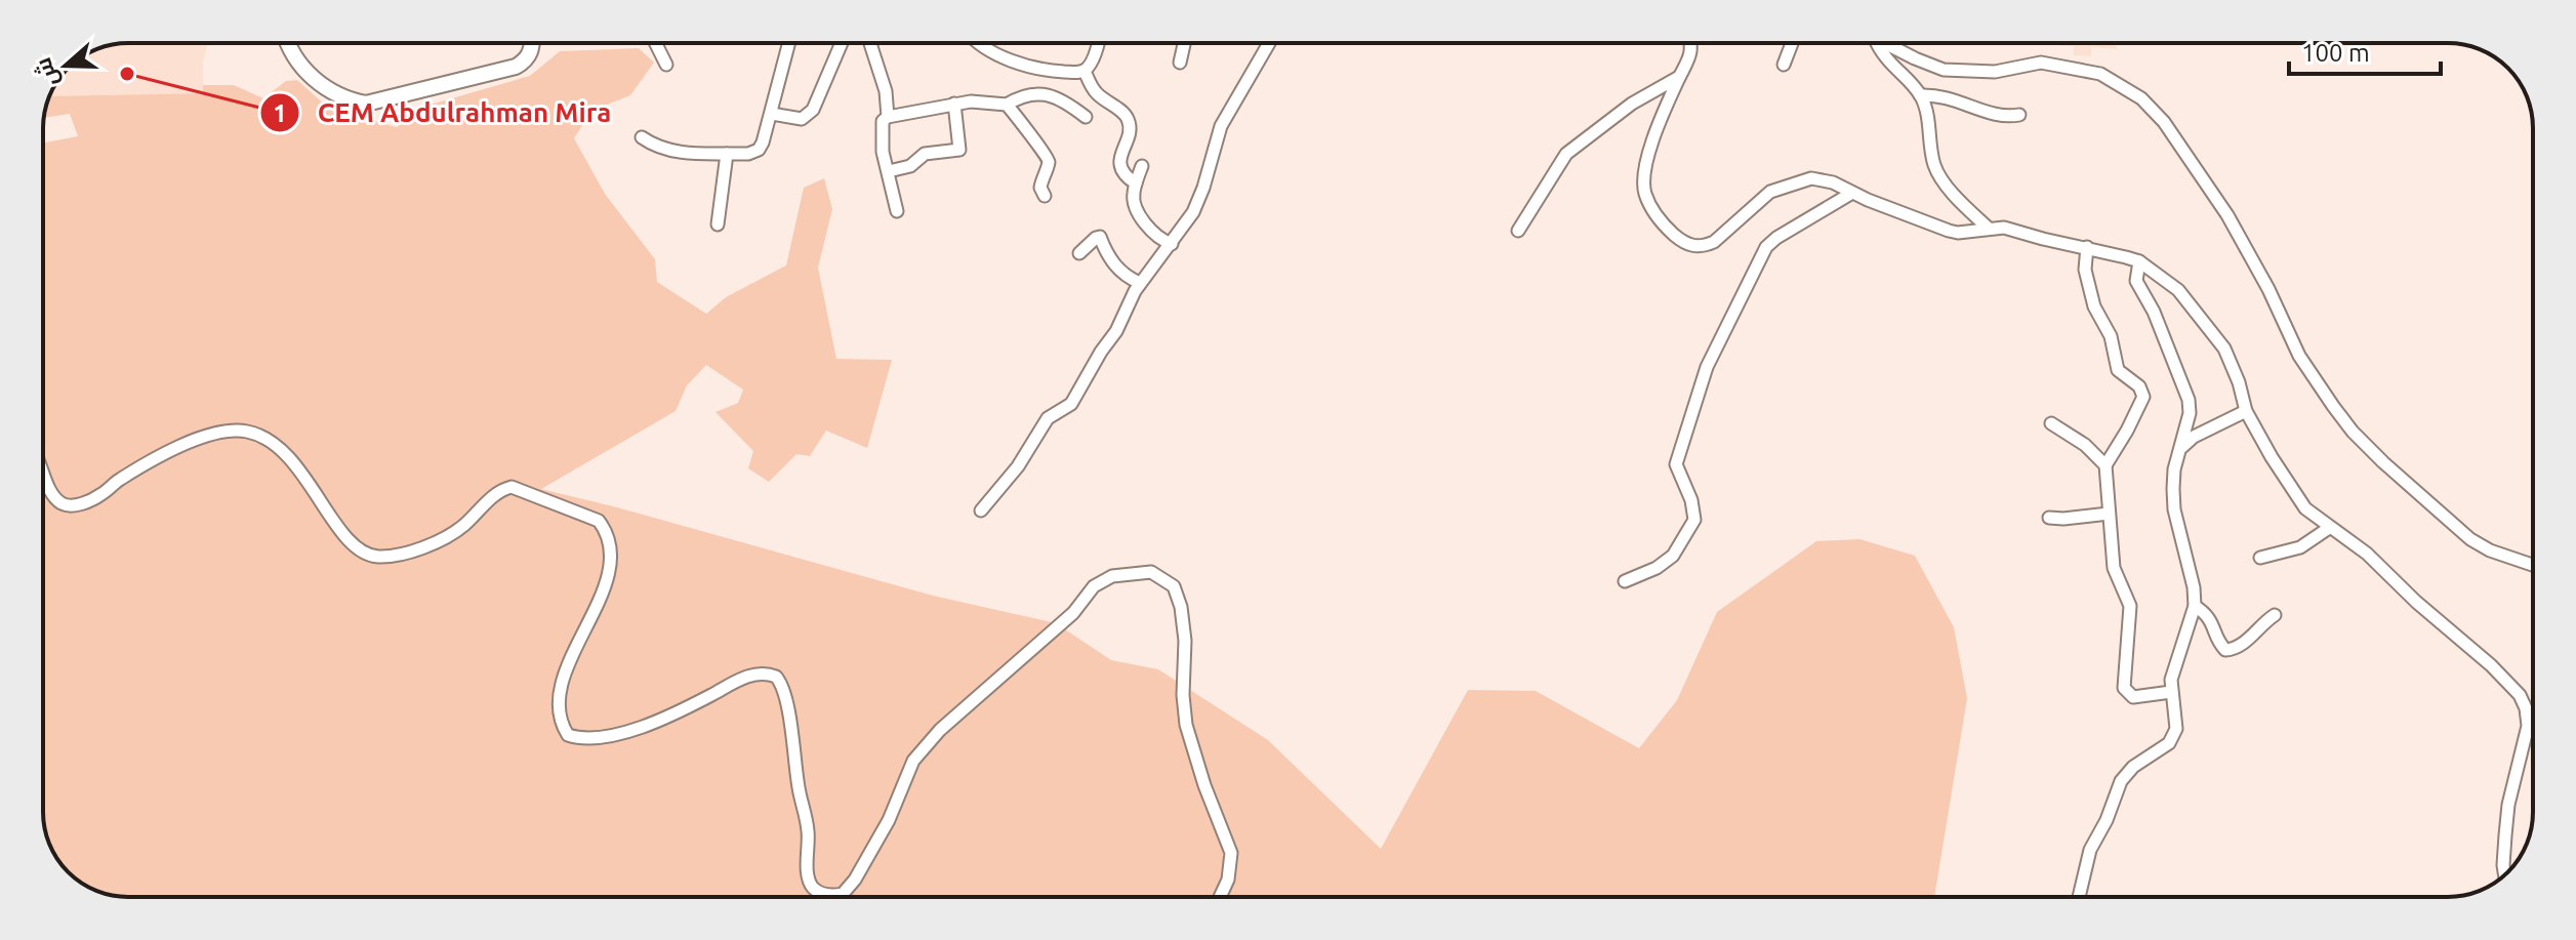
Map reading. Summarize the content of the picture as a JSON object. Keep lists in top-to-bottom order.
{
  "places": ["CEM Abdulrahman Mira"],
  "scale_bar": "100 m",
  "north": "left"
}
